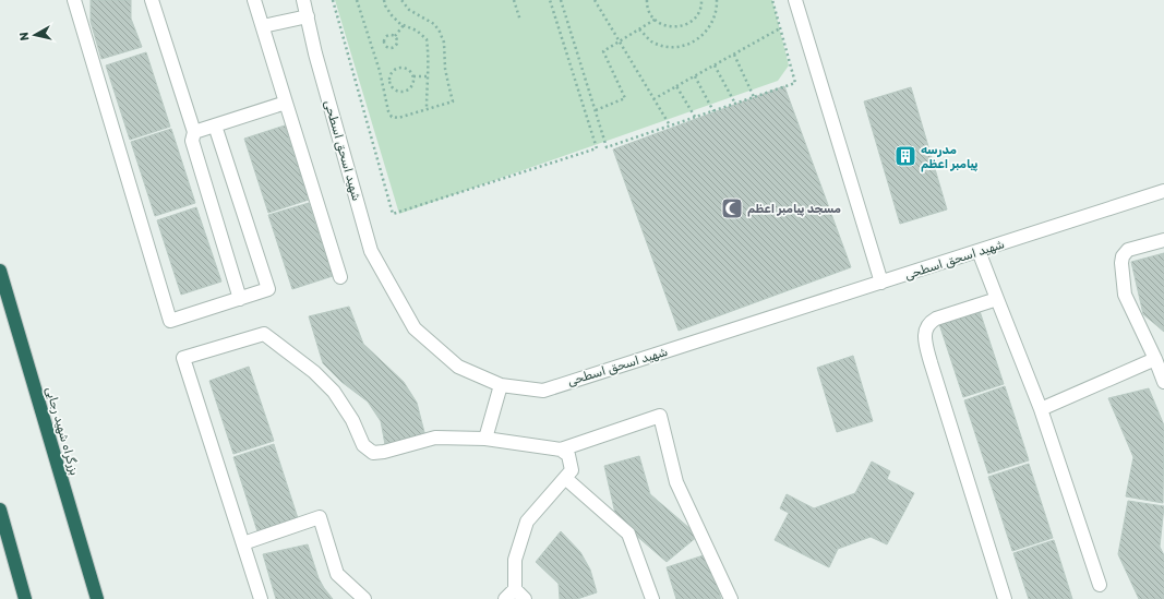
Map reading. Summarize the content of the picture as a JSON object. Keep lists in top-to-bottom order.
{
  "streets": {
    "highway": ["بزرگراه شهید رجایی"],
    "street": ["شهید اسحق اسطحی"]
  },
  "places": {
    "building": ["مدرسه پیامبر اعظم"],
    "mosque": ["مسجد پیامبر اعظم"]
  },
  "north": "left"
}
